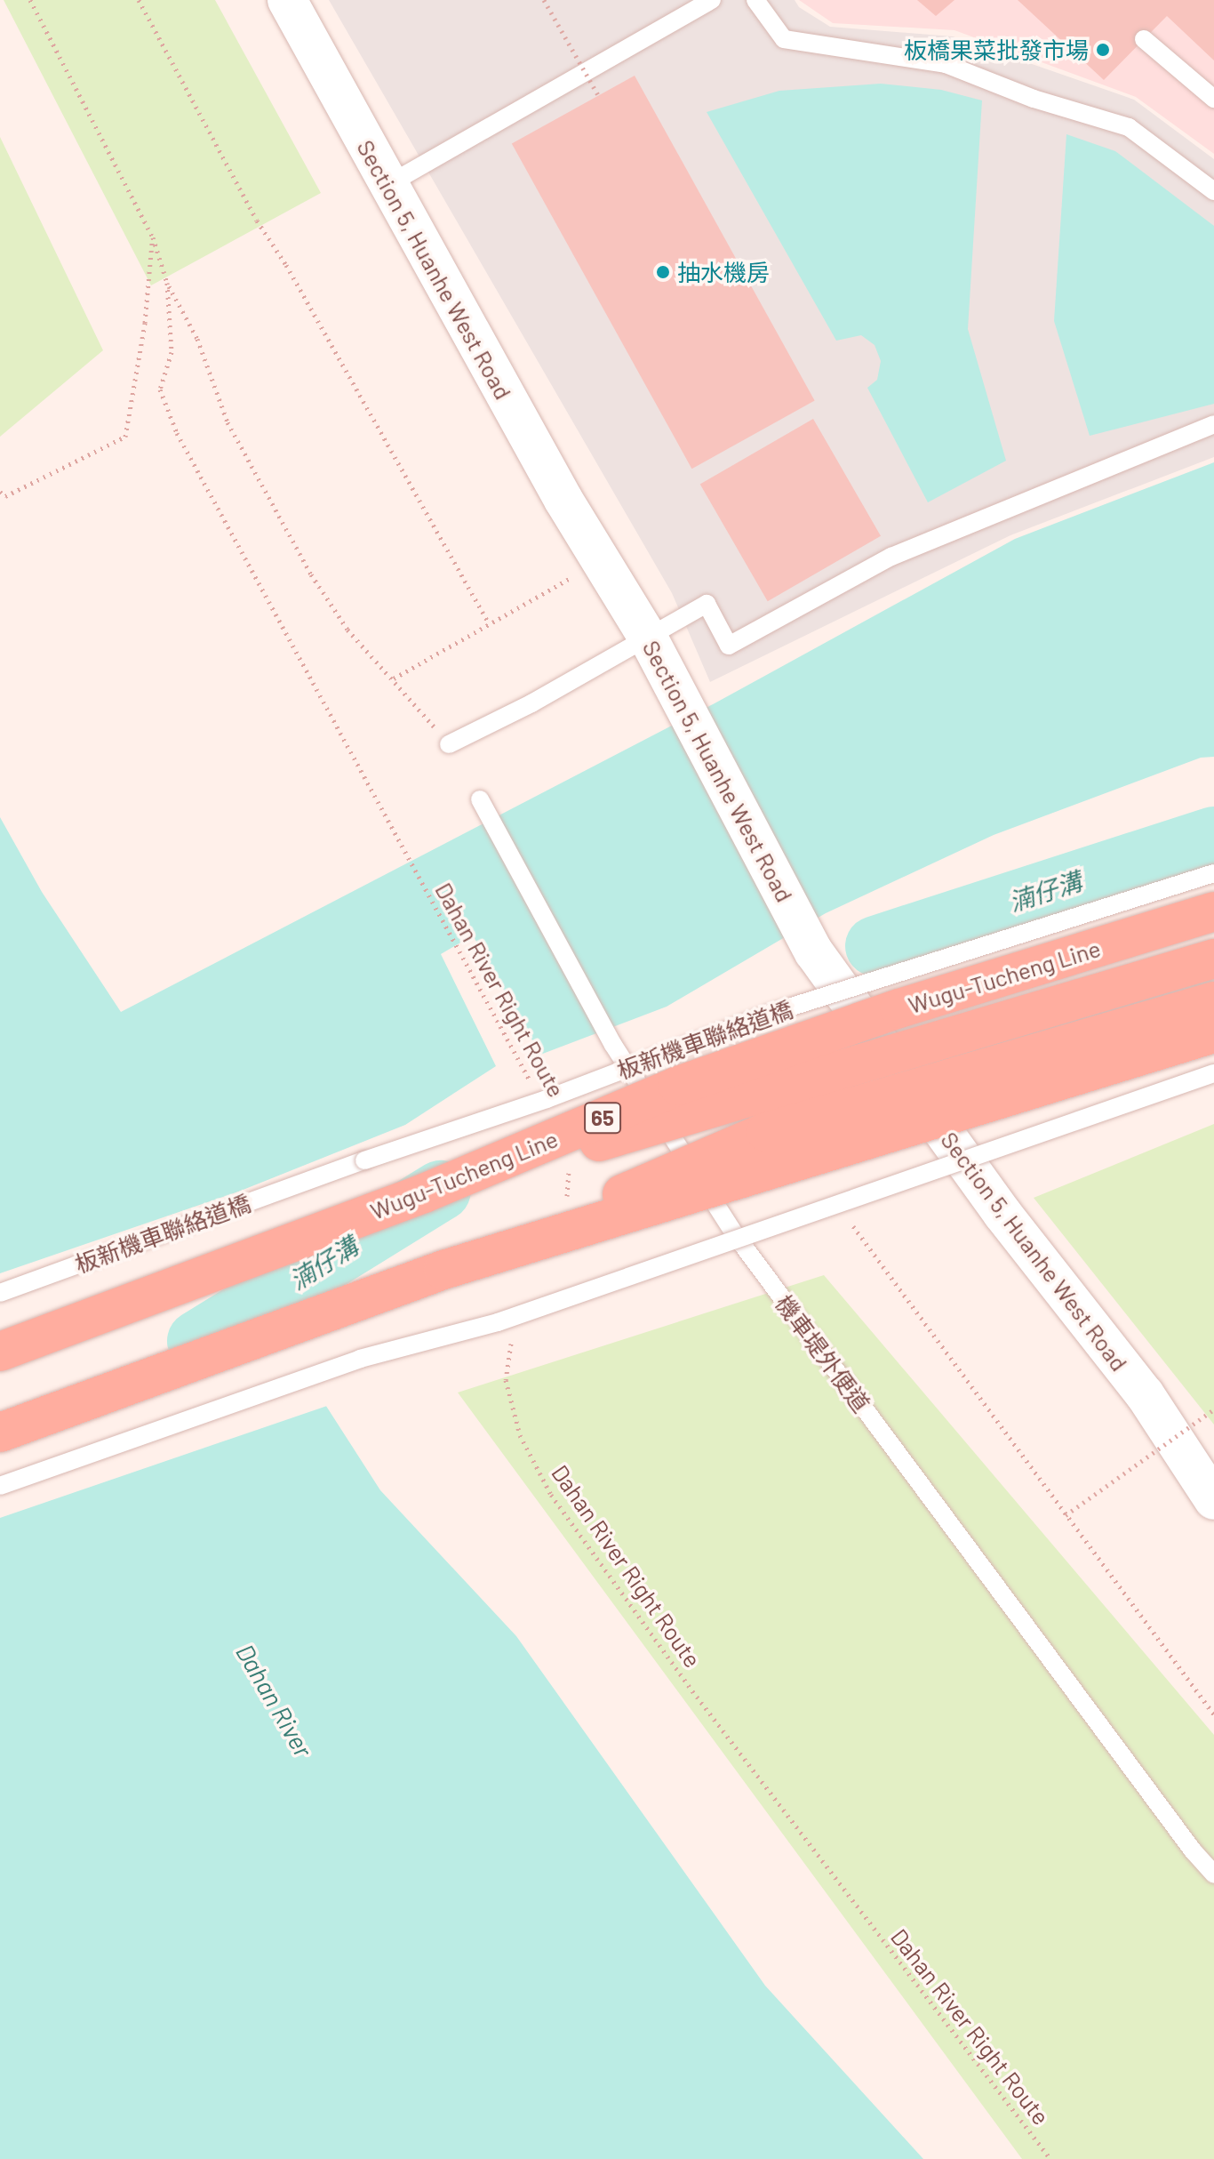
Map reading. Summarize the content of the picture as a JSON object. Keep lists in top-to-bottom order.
{
  "streets": {
    "highway": ["Wugu-Tucheng Line", "65"],
    "street": ["Section 5, Huanhe West Road"],
    "lane": ["板新機車聯絡道橋", "機車堤外便道"],
    "path": ["Dahan River Right Route"]
  },
  "water": ["湳仔溝", "Dahan River"],
  "places": ["板橋果菜批發市場", "抽水機房"]
}
